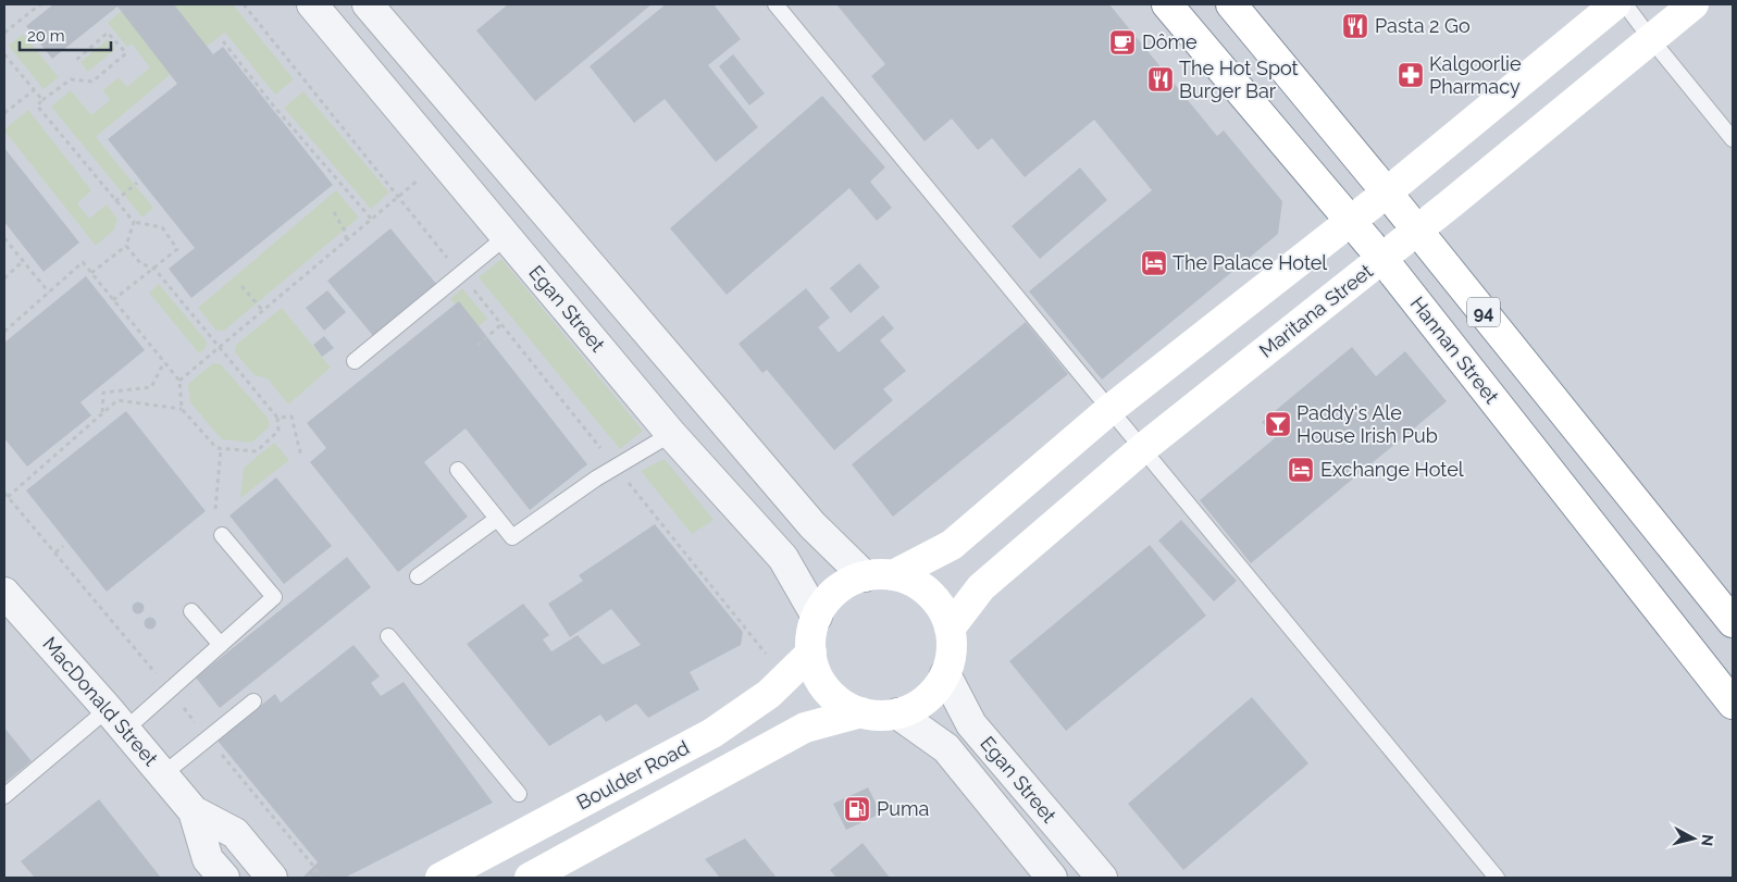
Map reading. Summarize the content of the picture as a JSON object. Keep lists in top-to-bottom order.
{
  "streets": {
    "main road": [
      "Maritana Street",
      "94",
      "Hannan Street",
      "Boulder Road"
    ],
    "street": ["Egan Street", "MacDonald Street"]
  },
  "crossings": [
    ["Egan Street", "Maritana Street"],
    ["Egan Street", "Boulder Road"],
    ["Maritana Street", "94"],
    ["Maritana Street", "Hannan Street"],
    ["Maritana Street", "Boulder Road"]
  ],
  "places": {
    "restaurant": ["Pasta 2 Go", "The Hot Spot Burger Bar"],
    "cafe": ["Dôme"],
    "pharmacy": ["Kalgoorlie Pharmacy"],
    "hotel": ["The Palace Hotel", "Exchange Hotel"],
    "bar": ["Paddy's Ale House Irish Pub"],
    "fuel station": ["Puma"]
  },
  "scale_bar": "20 m",
  "north": "right"
}
